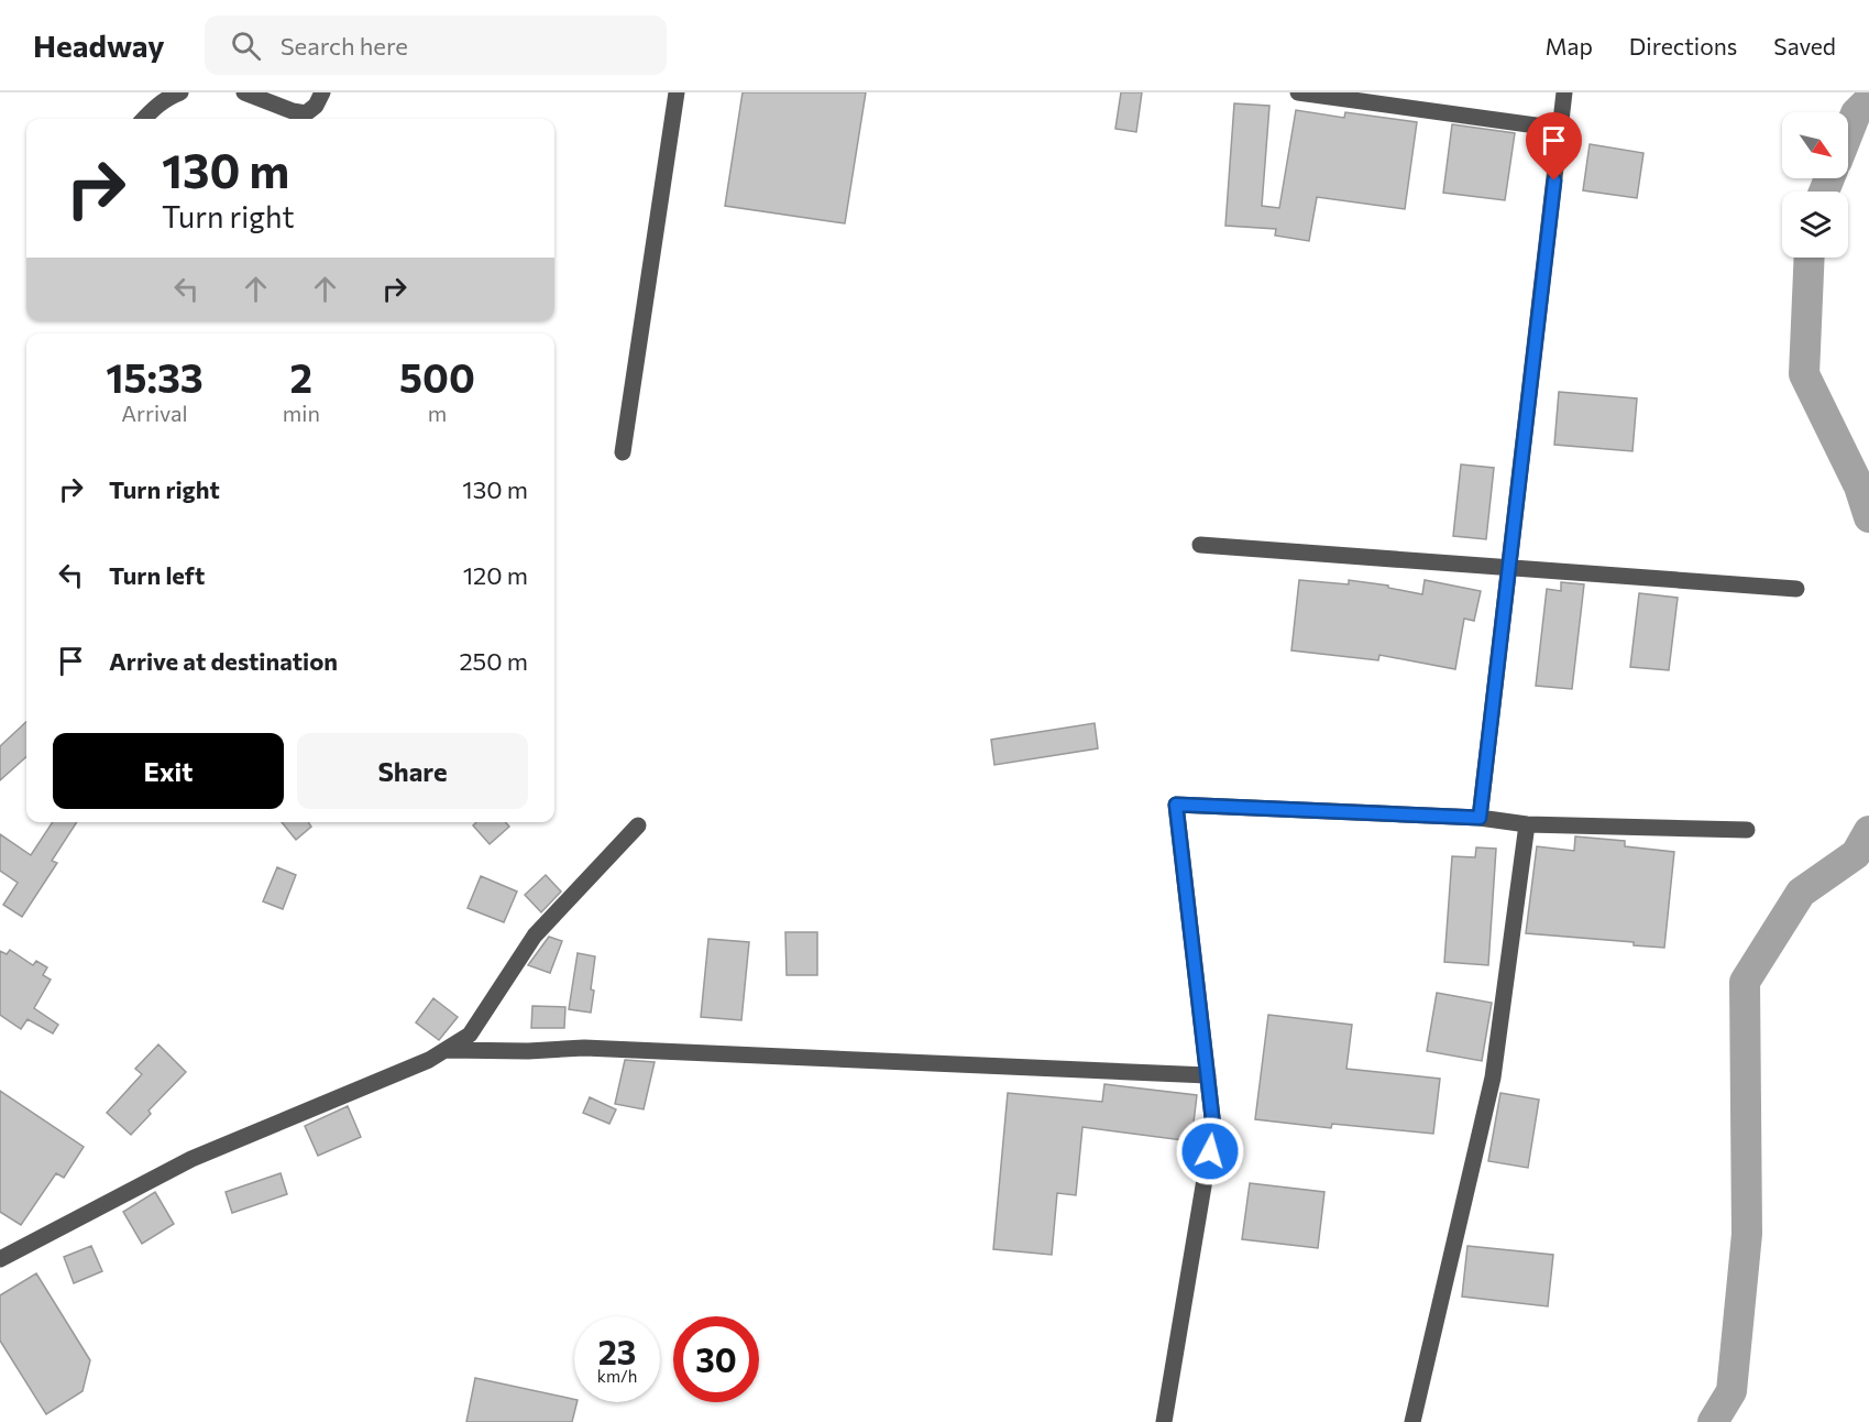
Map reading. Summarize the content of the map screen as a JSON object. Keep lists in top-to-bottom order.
{
  "north": "bottom right",
  "page": {
    "header": "Headway",
    "search": "Search here",
    "nav": ["Map", "Directions", "Saved"],
    "turn": ["130 m", "Turn right"],
    "eta": [
      "15:33",
      "Arrival",
      "2",
      "min",
      "500",
      "m"
    ],
    "list": [
      {
        "name": "Turn right",
        "value": "130 m"
      },
      {
        "name": "Turn left",
        "value": "120 m"
      },
      {
        "name": "Arrive at destination",
        "value": "250 m"
      }
    ],
    "buttons": ["Exit", "Share"],
    "speed": "23 km/h",
    "limit": "30"
  }
}
